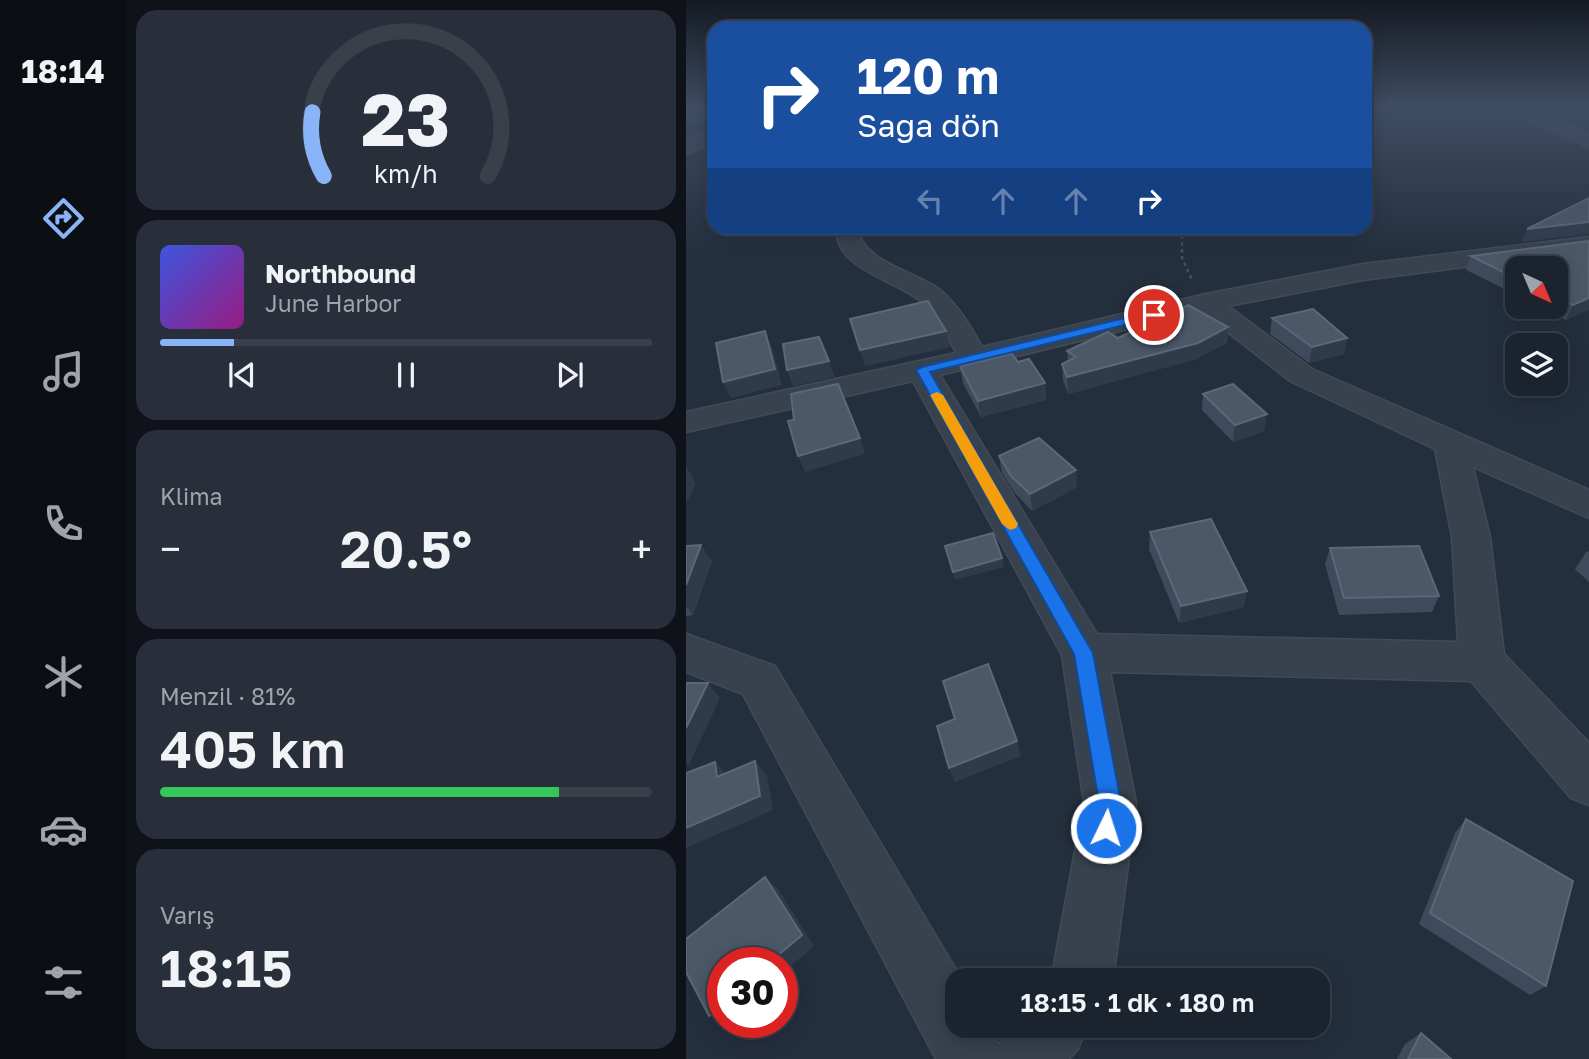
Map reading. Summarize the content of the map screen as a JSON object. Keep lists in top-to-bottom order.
{
  "north": "bottom right",
  "page": {
    "tabs": "18:14",
    "turn": ["120 m", "Sağa dön"],
    "song": ["Northbound", "June Harbor"],
    "tile": [
      "Klima",
      ["Menzil · 81%", "405 km"],
      ["Varış", "18:15"]
    ],
    "heat": ["−", "20.5°", "+"],
    "limit": "30",
    "trip": "18:15 · 1 dk · 180 m",
    "gauge": ["23", "km/h"]
  }
}
